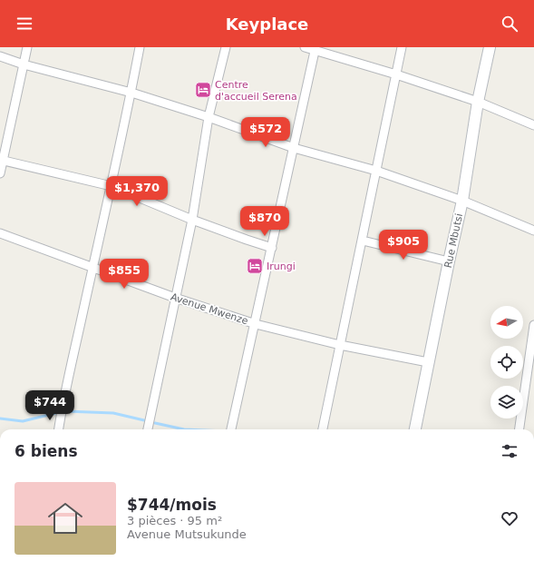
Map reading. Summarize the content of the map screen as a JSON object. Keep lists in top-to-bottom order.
{
  "streets": {
    "street": ["Rue Mbutsi", "Avenue Mwenze"]
  },
  "crossings": [
    ["Rue Mbutsi", "Avenue Mwenze"]
  ],
  "places": {
    "hotel": ["Centre d'accueil Serena", "Irungi"]
  },
  "north": "left",
  "page": {
    "header": "Keyplace",
    "price": [
      "$572",
      "$1,370",
      "$870",
      "$905",
      "$855",
      "$744"
    ],
    "heading": "6 biens",
    "list": [
      {
        "name": "$744/mois",
        "note": "3 pièces · 95 m² · Avenue Mutsukunde"
      }
    ]
  }
}
